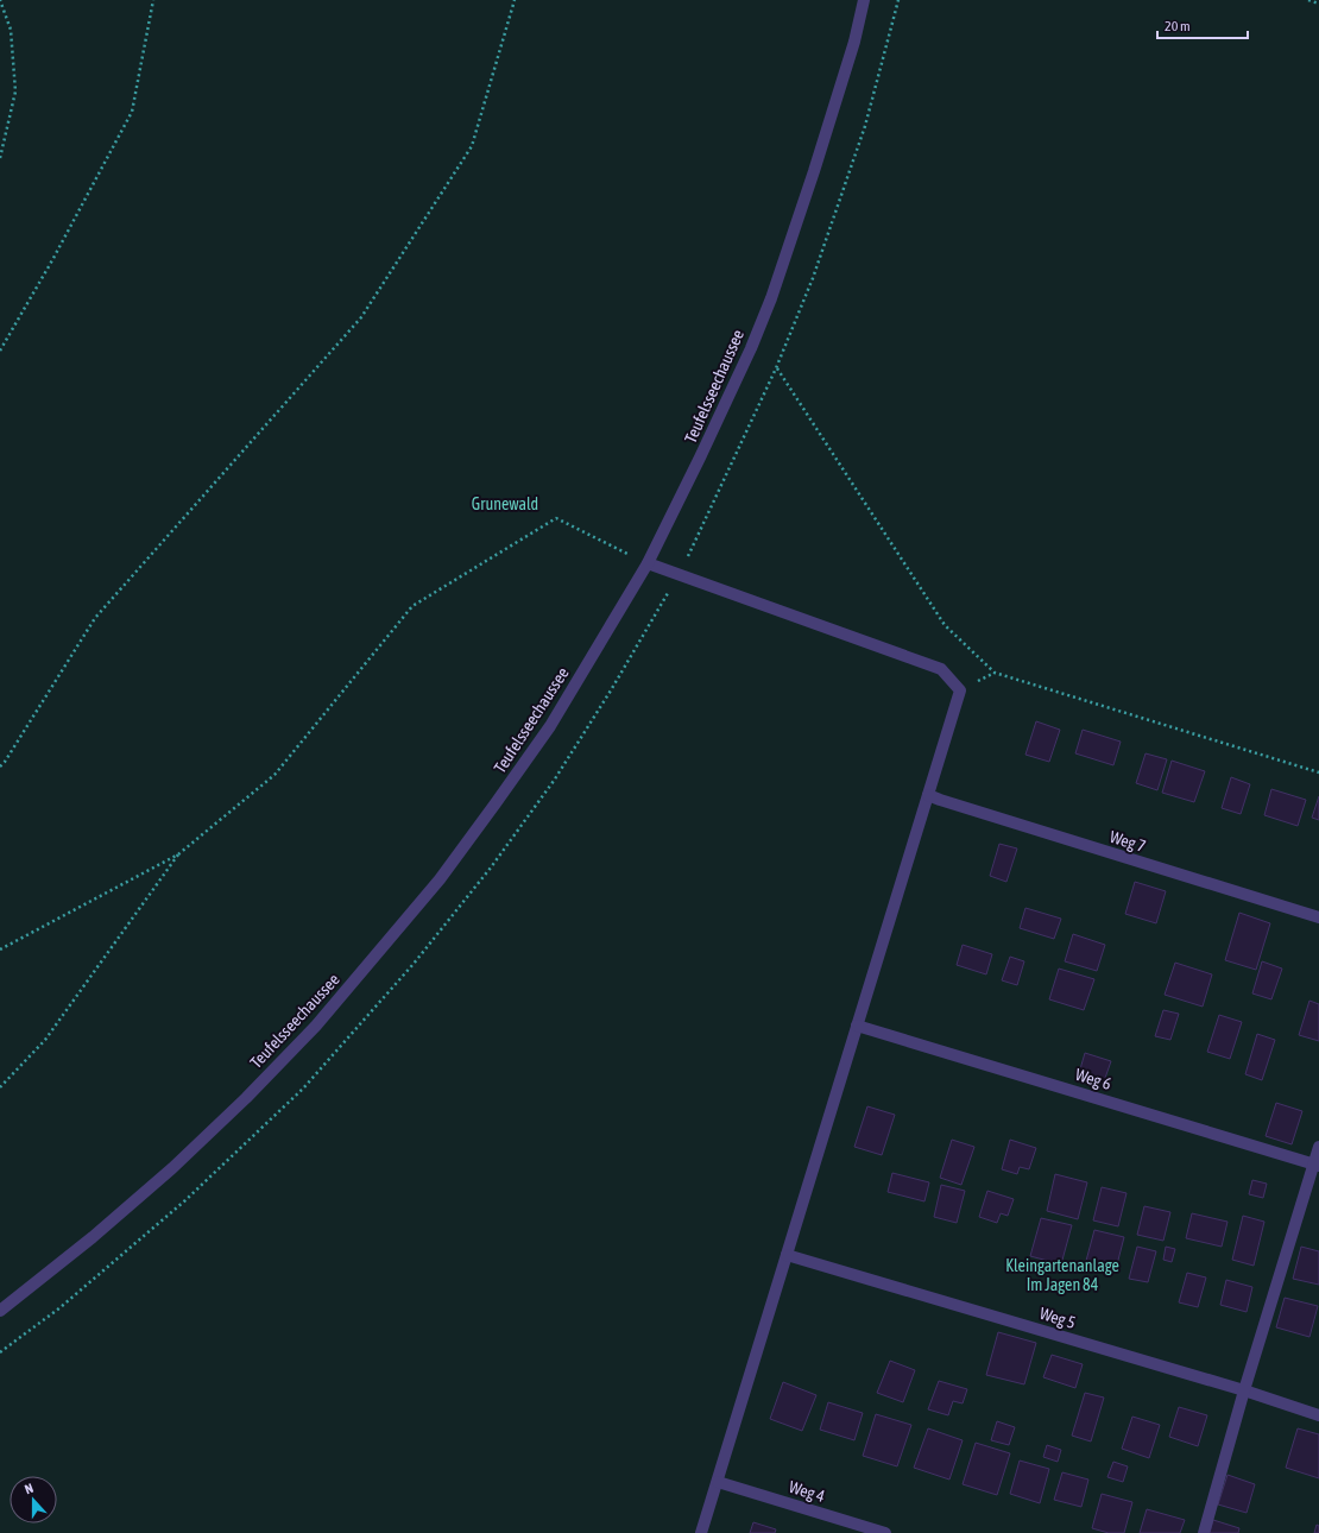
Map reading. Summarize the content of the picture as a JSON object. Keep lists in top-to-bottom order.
{
  "streets": {
    "street": [
      "Teufelsseechaussee",
      "Weg 7",
      "Weg 6",
      "Weg 5",
      "Weg 4"
    ]
  },
  "parks": ["Grunewald", "Kleingartenanlage Im Jagen 84"],
  "scale_bar": "20 m",
  "north": "top"
}
